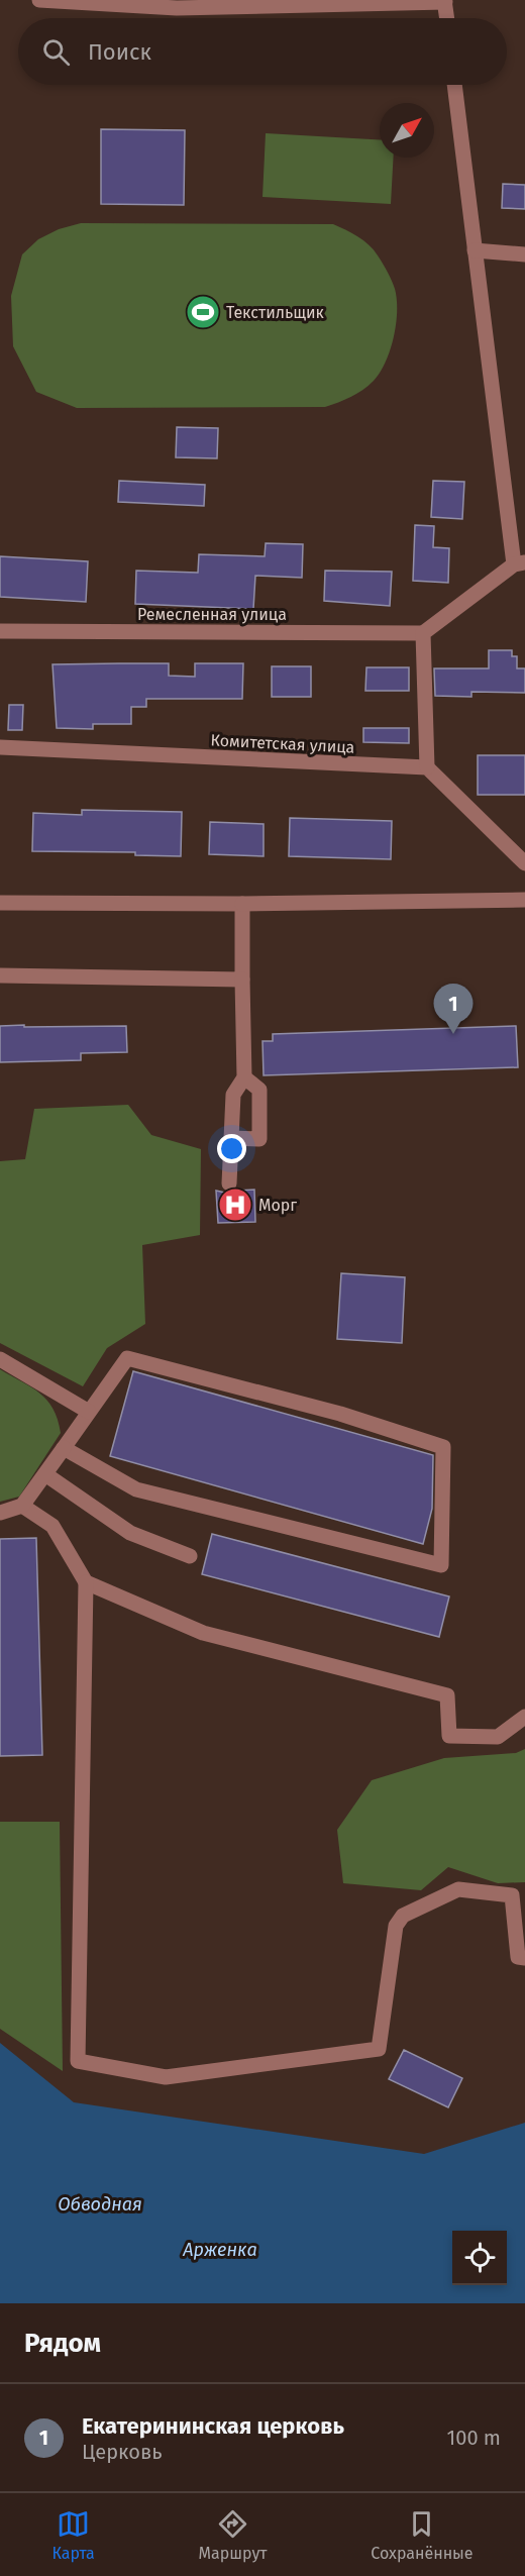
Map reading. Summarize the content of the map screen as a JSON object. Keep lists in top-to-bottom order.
{
  "streets": {
    "street": ["Ремесленная улица", "Комитетская улица"]
  },
  "water": ["Обводная", "Арженка"],
  "places": {
    "sports": ["Текстильщик"],
    "hospital": ["Морг"]
  },
  "north": "top right",
  "page": {
    "search": "Поиск",
    "pins": "1",
    "heading": "Рядом",
    "list": [
      {
        "mark": "1",
        "name": "Екатерининская церковь",
        "note": "Церковь",
        "value": "100 m"
      }
    ],
    "nav": ["Карта", "Маршрут", "Сохранённые"]
  }
}
